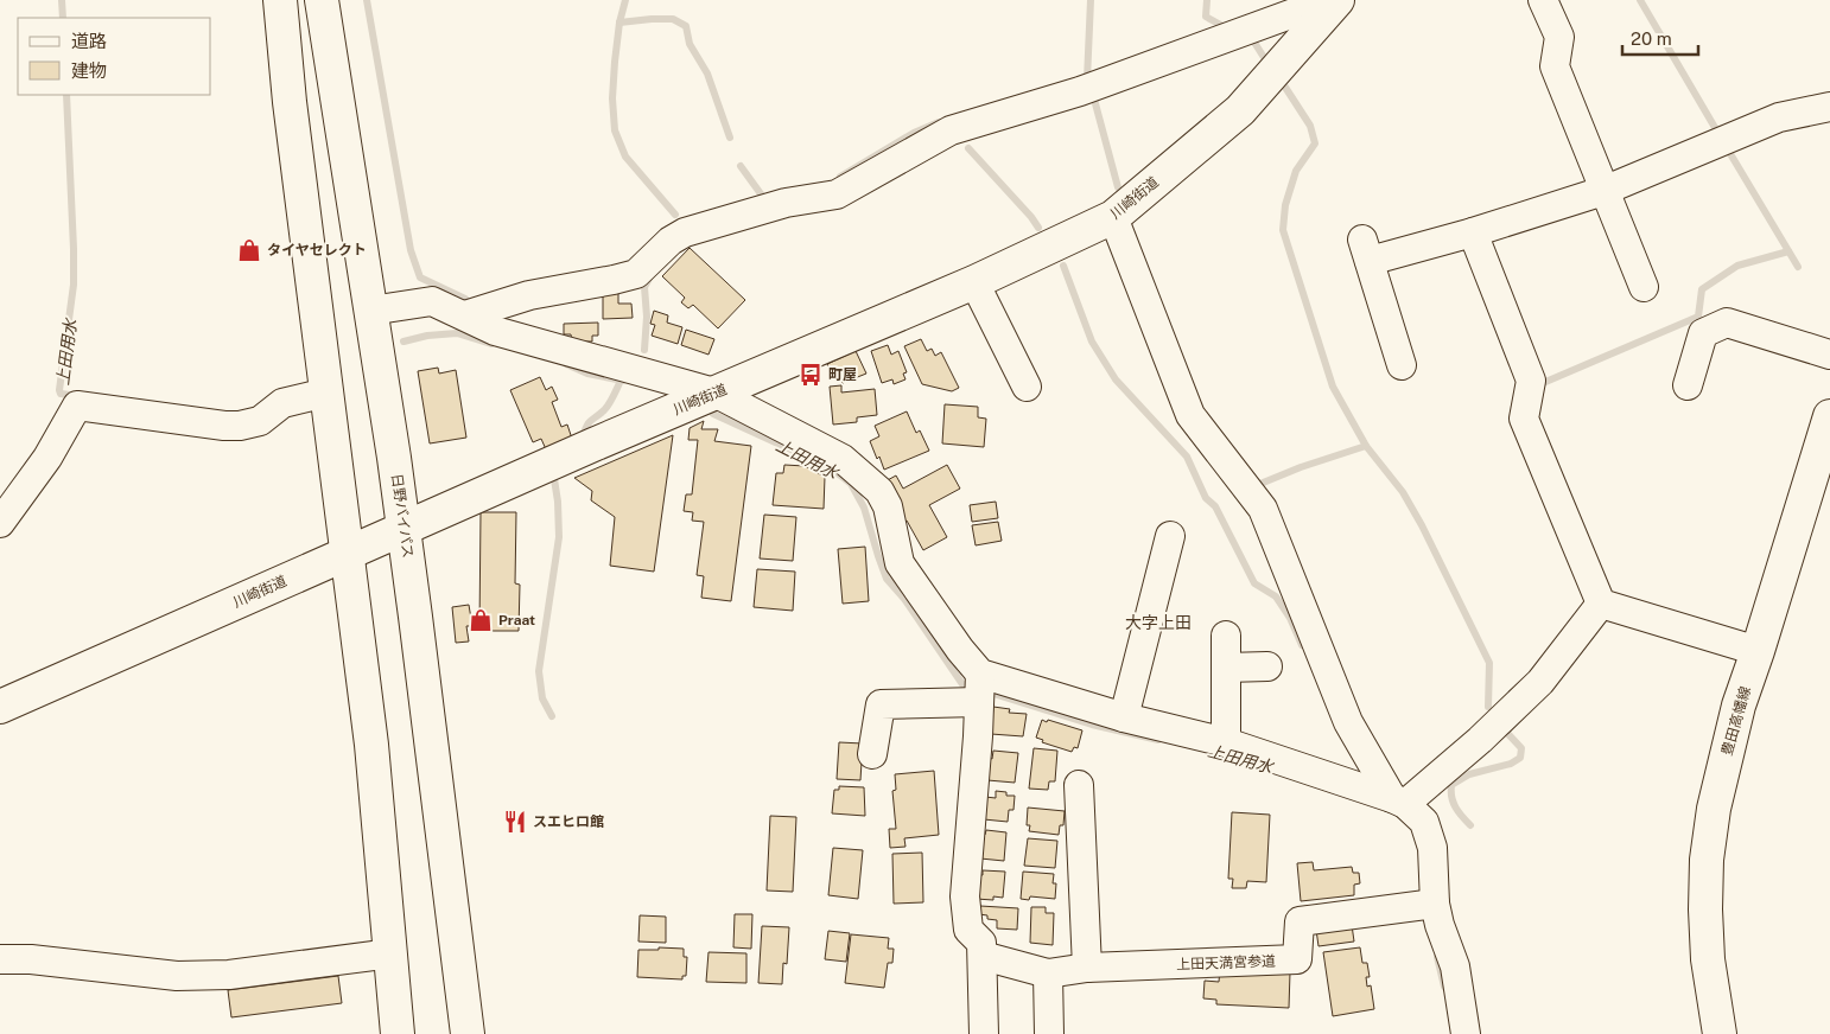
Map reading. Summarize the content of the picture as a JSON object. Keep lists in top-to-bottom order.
{
  "streets": {
    "main road": ["川崎街道", "日野バイパス", "豊田高幡線"],
    "street": ["上田天満宮参道"]
  },
  "crossings": [
    ["川崎街道", "日野バイパス"]
  ],
  "districts": ["大字上田"],
  "water": ["上田用水"],
  "places": {
    "shop": ["タイヤセレクト", "Praat"],
    "bus stop": ["町屋"],
    "restaurant": ["スエヒロ館"]
  },
  "legend": ["道路", "建物"],
  "scale_bar": "20 m"
}
